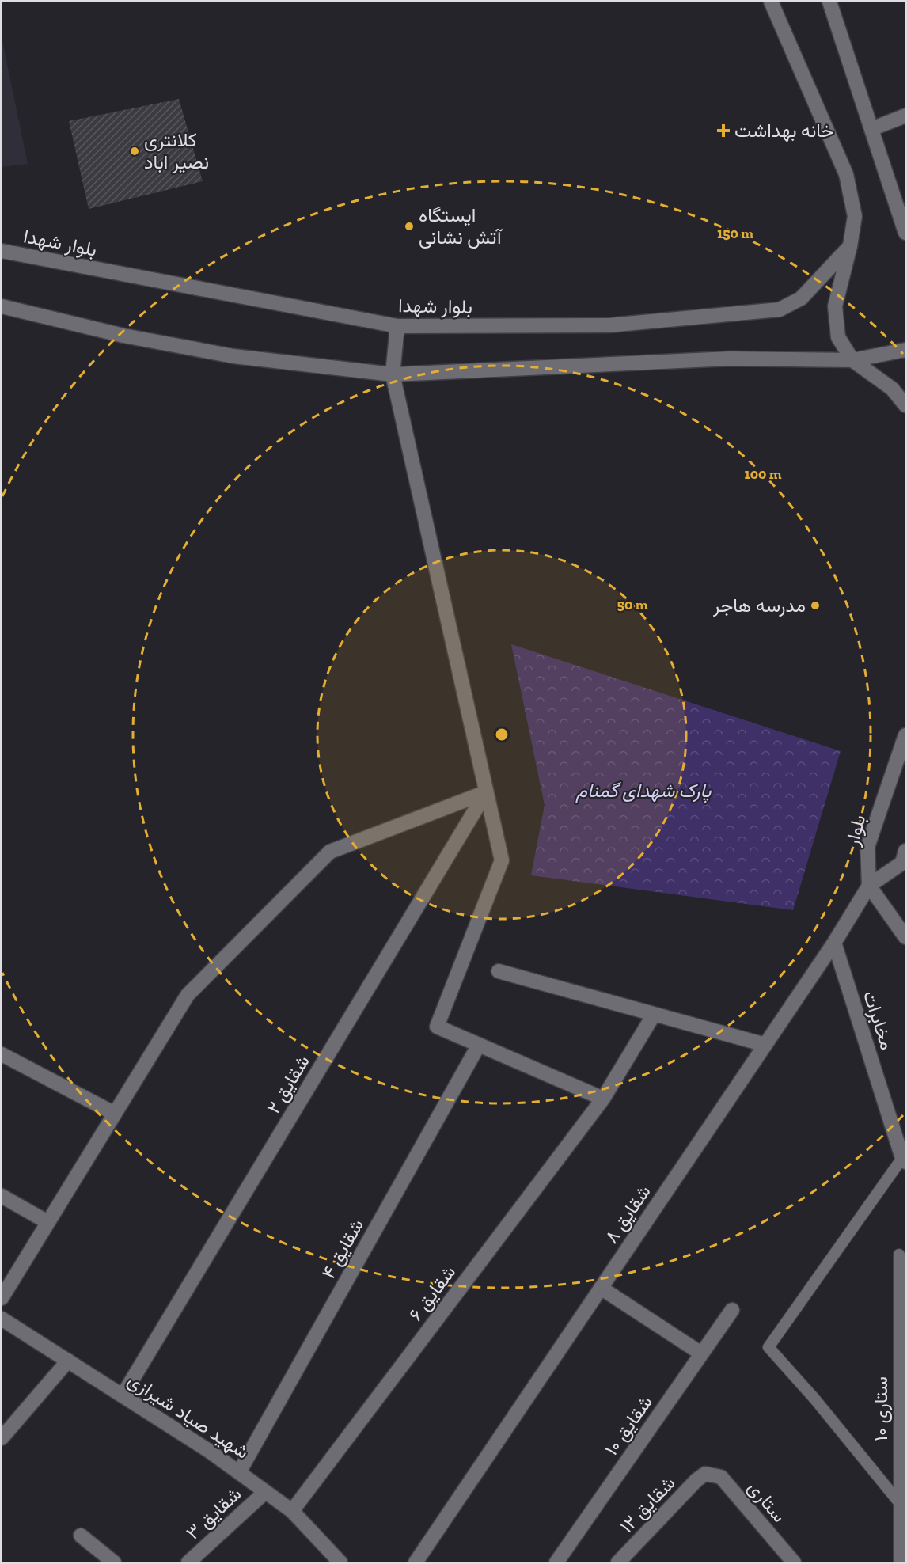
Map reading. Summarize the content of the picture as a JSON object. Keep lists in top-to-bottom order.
{
  "streets": {
    "street": [
      "بلوار شهدا",
      "بلوار",
      "مخابرات",
      "شقایق ۲",
      "شقایق ۸",
      "شقایق ۴",
      "شقایق ۶",
      "شهید صیاد شیرازی",
      "شقایق ۱۰",
      "ستاری",
      "شقایق ۱۲",
      "شقایق ۳"
    ],
    "lane": ["ستاری ۱۰"]
  },
  "crossings": [
    ["بلوار", "شقایق ۸"],
    ["مخابرات", "شقایق ۸"],
    ["شقایق ۲", "شهید صیاد شیرازی"],
    ["شقایق ۴", "شهید صیاد شیرازی"],
    ["شقایق ۶", "شهید صیاد شیرازی"],
    ["شهید صیاد شیرازی", "شقایق ۳"],
    ["ستاری", "شقایق ۱۲"]
  ],
  "parks": ["پارک شهدای گمنام"],
  "places": {
    "health": ["خانه بهداشت"],
    "other": ["کلانتری نصیر اباد", "ایستگاه آتش نشانی", "مدرسه هاجر"]
  },
  "rings": ["150 m", "100 m", "50 m"]
}
